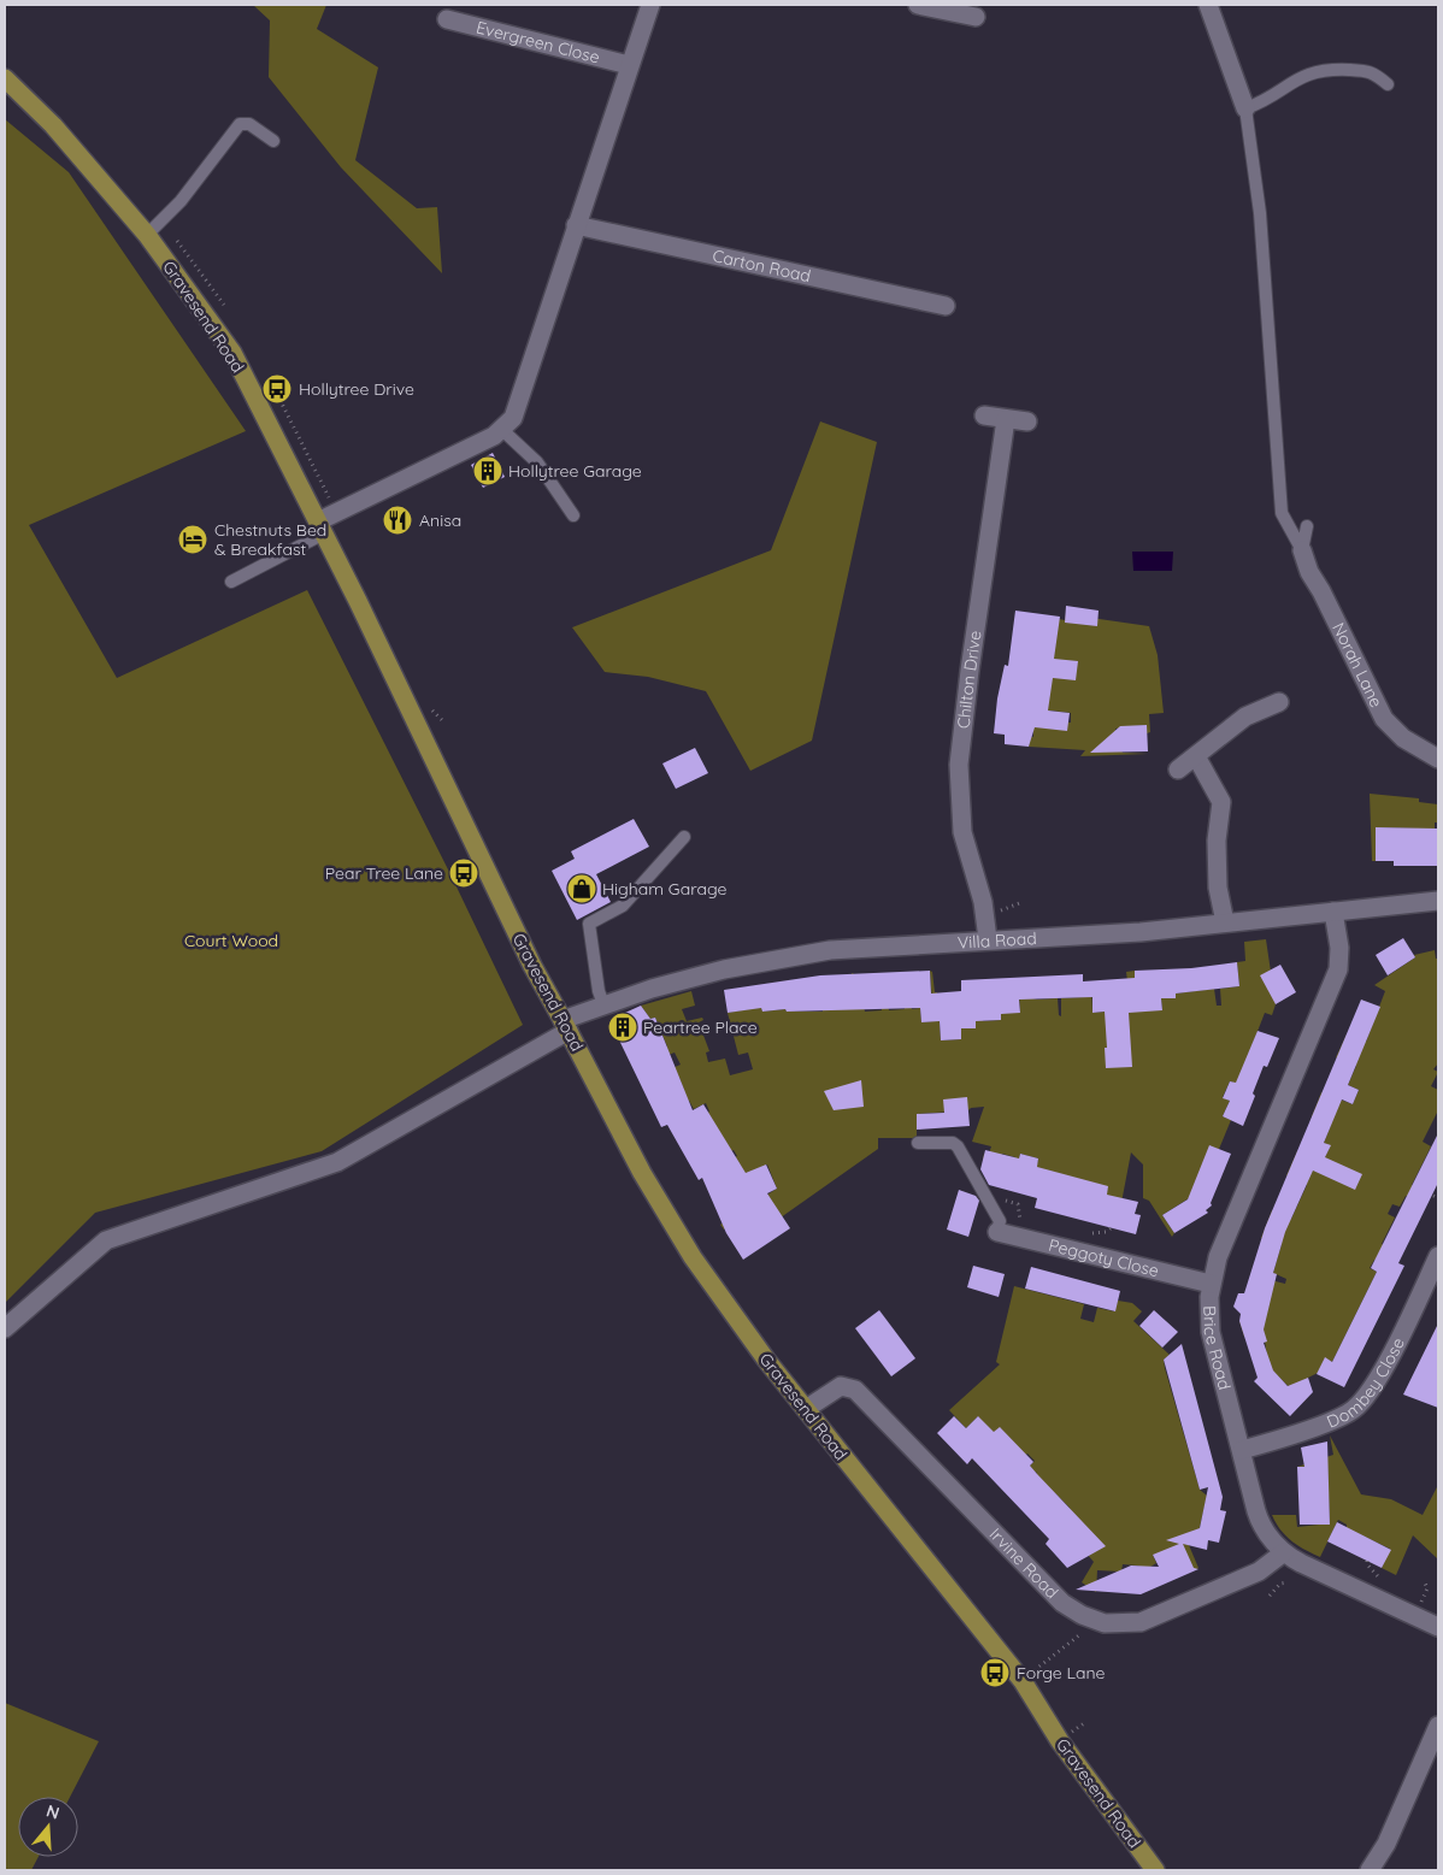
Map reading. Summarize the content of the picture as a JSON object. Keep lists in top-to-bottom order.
{
  "streets": {
    "main road": ["Gravesend Road"],
    "street": [
      "Evergreen Close",
      "Carton Road",
      "Norah Lane",
      "Chilton Drive",
      "Villa Road",
      "Peggoty Close",
      "Brice Road",
      "Dombey Close",
      "Irvine Road"
    ]
  },
  "crossings": [
    ["Gravesend Road", "Villa Road"],
    ["Gravesend Road", "Irvine Road"],
    ["Chilton Drive", "Villa Road"],
    ["Villa Road", "Brice Road"],
    ["Peggoty Close", "Brice Road"],
    ["Brice Road", "Dombey Close"],
    ["Brice Road", "Irvine Road"]
  ],
  "parks": ["Court Wood"],
  "places": {
    "bus stop": ["Hollytree Drive", "Pear Tree Lane", "Forge Lane"],
    "building": ["Hollytree Garage", "Peartree Place"],
    "restaurant": ["Anisa"],
    "hotel": ["Chestnuts Bed & Breakfast"],
    "shop": ["Higham Garage"]
  },
  "north": "top"
}
